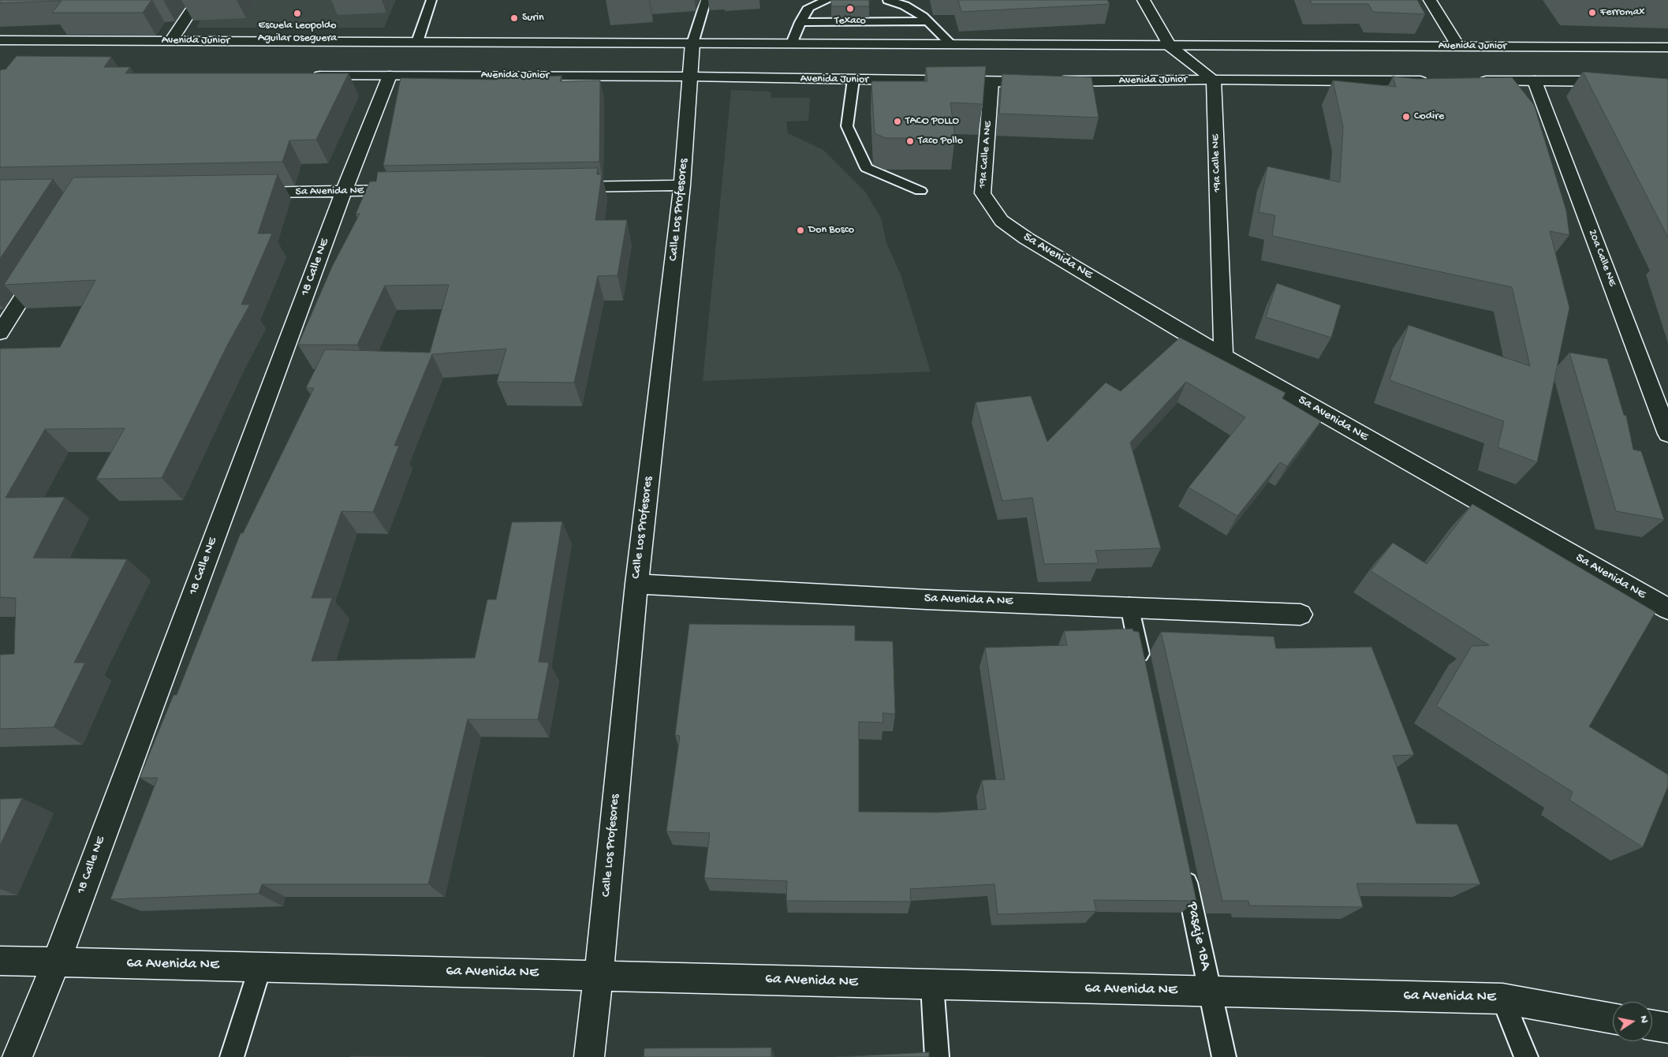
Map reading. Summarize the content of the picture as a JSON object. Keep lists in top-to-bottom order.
{
  "streets": {
    "street": [
      "Avenida Junior",
      "19a Calle A NE",
      "19a Calle NE",
      "5a Avenida NE",
      "Calle Los Profesores",
      "20a Calle NE",
      "18 Calle NE",
      "5a Avenida A NE",
      "6a Avenida NE"
    ],
    "lane": ["Pasaje 18A"]
  },
  "crossings": [
    ["Avenida Junior", "19a Calle A NE"],
    ["Avenida Junior", "19a Calle NE"],
    ["Avenida Junior", "Calle Los Profesores"],
    ["Avenida Junior", "18 Calle NE"],
    ["19a Calle A NE", "5a Avenida NE"],
    ["19a Calle NE", "5a Avenida NE"],
    ["5a Avenida NE", "18 Calle NE"],
    ["Calle Los Profesores", "5a Avenida A NE"],
    ["Calle Los Profesores", "6a Avenida NE"],
    ["18 Calle NE", "6a Avenida NE"],
    ["Pasaje 18A", "6a Avenida NE"]
  ],
  "places": [
    "Texaco",
    "Ferromax",
    "Escuela Leopoldo Aguilar Oseguera",
    "Surin",
    "Codire",
    "TACO POLLO",
    "Taco Pollo",
    "Don Bosco"
  ],
  "north": "right"
}
